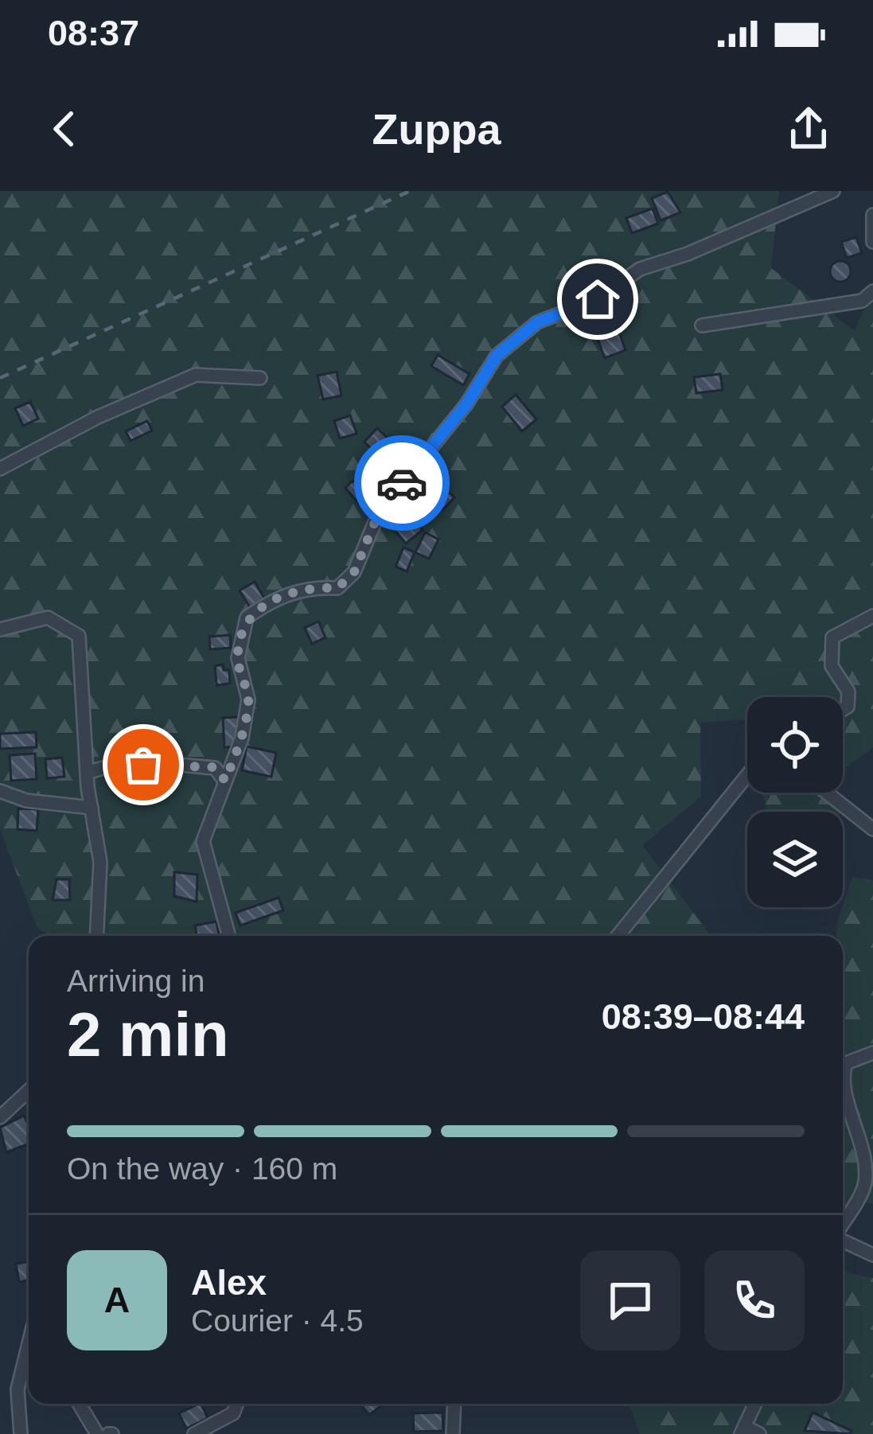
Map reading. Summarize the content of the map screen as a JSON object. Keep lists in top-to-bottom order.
{
  "page": {
    "status": "08:37",
    "header": "Zuppa",
    "heading": ["2 min", "Arriving in", "08:39–08:44"],
    "panel": ["Alex", "Courier · 4.5"],
    "bar": "On the way · 160 m",
    "round": "A"
  }
}
